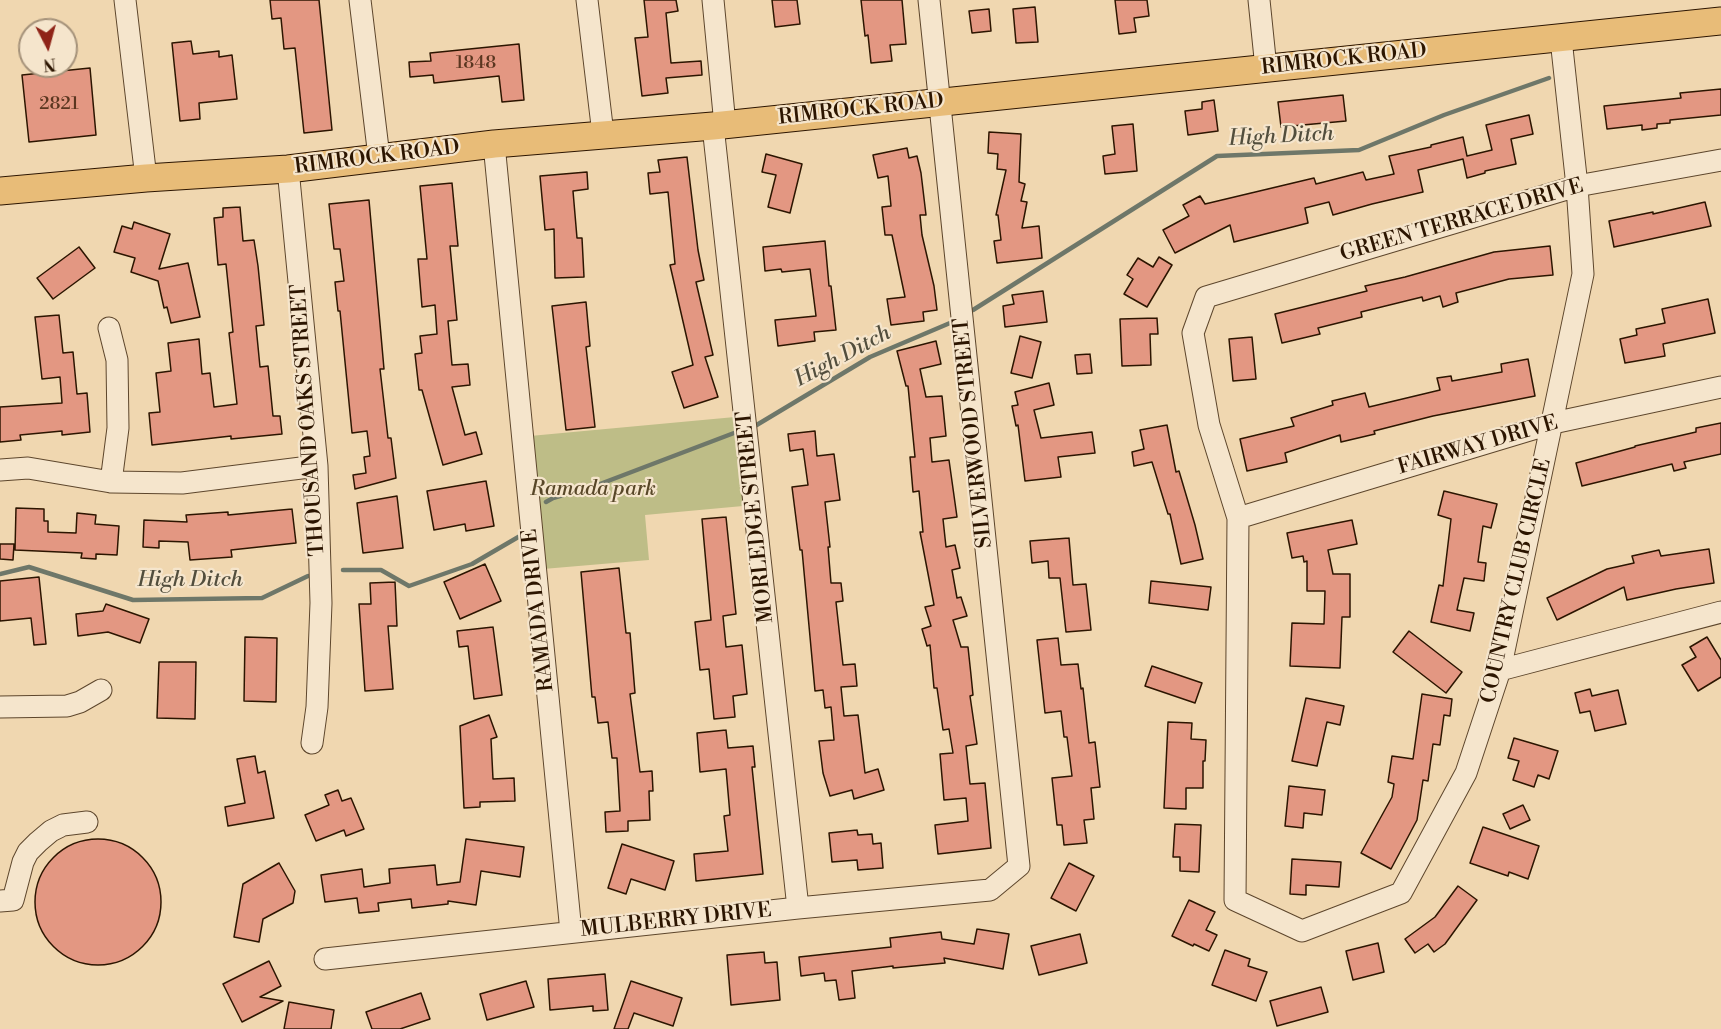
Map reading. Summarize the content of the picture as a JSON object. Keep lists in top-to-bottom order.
{
  "streets": {
    "main road": ["RIMROCK ROAD"],
    "street": [
      "GREEN TERRACE DRIVE",
      "THOUSAND OAKS STREET",
      "SILVERWOOD STREET",
      "FAIRWAY DRIVE",
      "MORLEDGE STREET",
      "COUNTRY CLUB CIRCLE",
      "RAMADA DRIVE",
      "MULBERRY DRIVE"
    ]
  },
  "crossings": [
    ["RIMROCK ROAD", "THOUSAND OAKS STREET"],
    ["RIMROCK ROAD", "SILVERWOOD STREET"],
    ["RIMROCK ROAD", "MORLEDGE STREET"],
    ["RIMROCK ROAD", "COUNTRY CLUB CIRCLE"],
    ["RIMROCK ROAD", "RAMADA DRIVE"],
    ["GREEN TERRACE DRIVE", "COUNTRY CLUB CIRCLE"],
    ["SILVERWOOD STREET", "MULBERRY DRIVE"],
    ["FAIRWAY DRIVE", "COUNTRY CLUB CIRCLE"],
    ["MORLEDGE STREET", "MULBERRY DRIVE"],
    ["RAMADA DRIVE", "MULBERRY DRIVE"]
  ],
  "water": ["High Ditch"],
  "parks": ["Ramada park"],
  "house_numbers": ["1848", "2821"],
  "north": "bottom"
}
